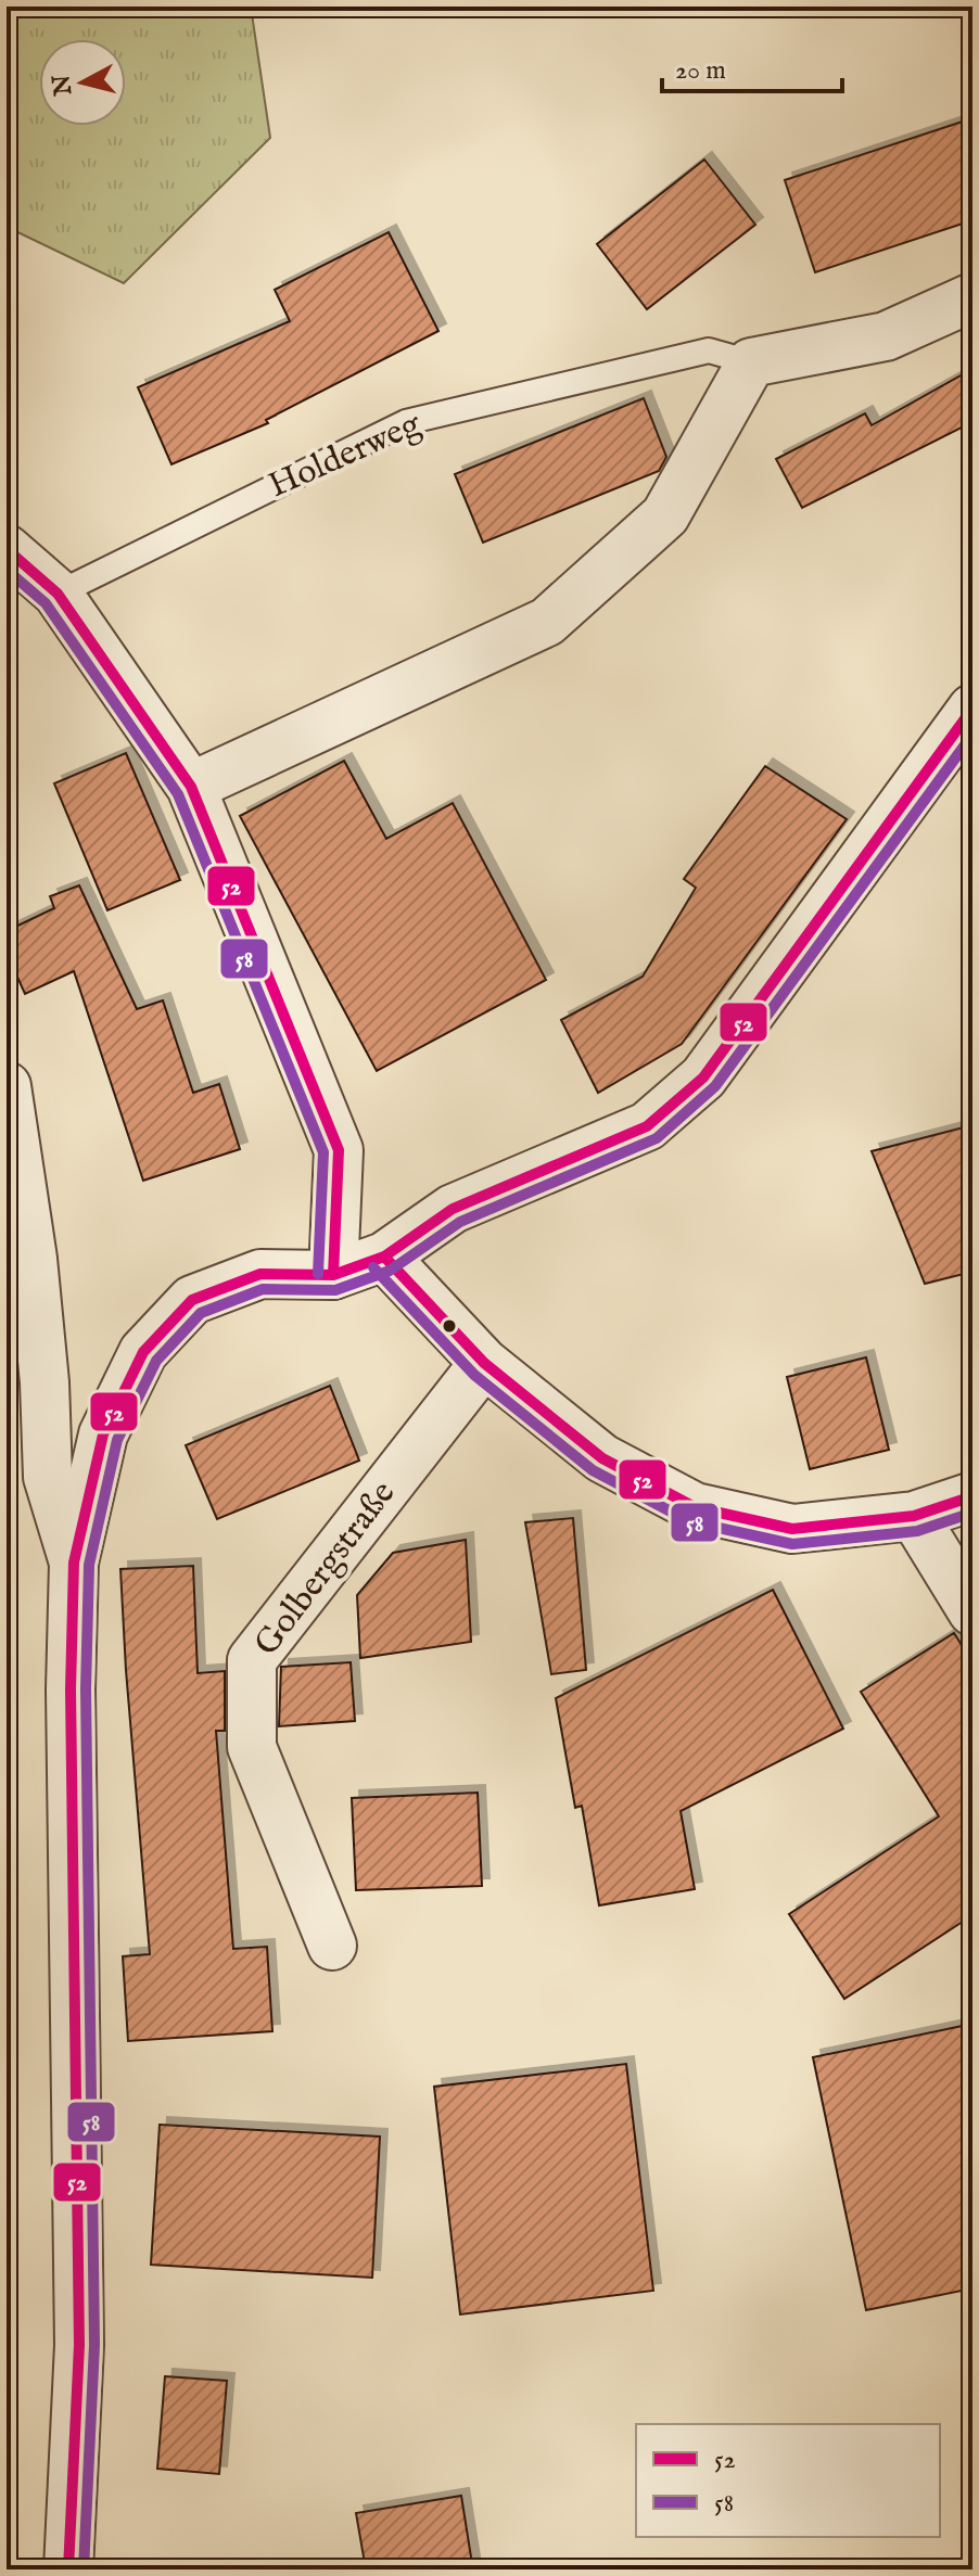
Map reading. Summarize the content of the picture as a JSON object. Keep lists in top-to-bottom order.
{
  "streets": {
    "street": ["Holderweg", "Golbergstraße"]
  },
  "lines": ["transit line 52", "transit line 58"],
  "legend": ["52", "58"],
  "scale_bar": "20 m",
  "north": "left"
}
